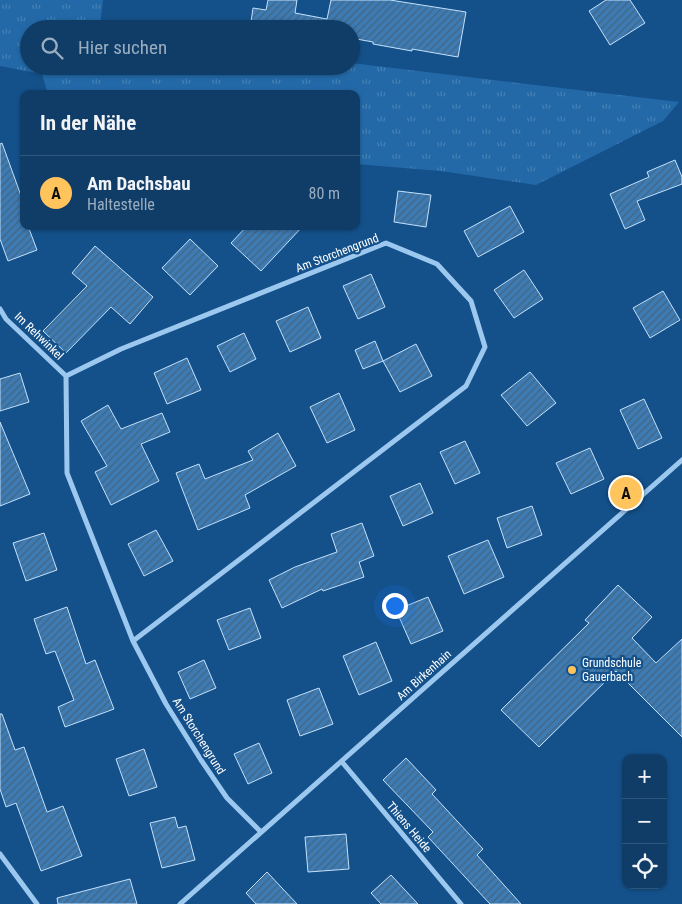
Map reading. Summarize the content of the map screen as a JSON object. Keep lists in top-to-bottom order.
{
  "streets": {
    "street": [
      "Am Storchengrund",
      "Im Rehwinkel",
      "Am Birkenhain",
      "Thiens Heide"
    ]
  },
  "crossings": [
    ["Am Storchengrund", "Im Rehwinkel"],
    ["Am Storchengrund", "Am Birkenhain"],
    ["Am Birkenhain", "Thiens Heide"]
  ],
  "places": ["Grundschule Gauerbach"],
  "page": {
    "search": "Hier suchen",
    "heading": "In der Nähe",
    "list": [
      {
        "mark": "A",
        "name": "Am Dachsbau",
        "note": "Haltestelle",
        "value": "80 m"
      }
    ],
    "pins": "A",
    "map_buttons": ["+", "−"]
  }
}
